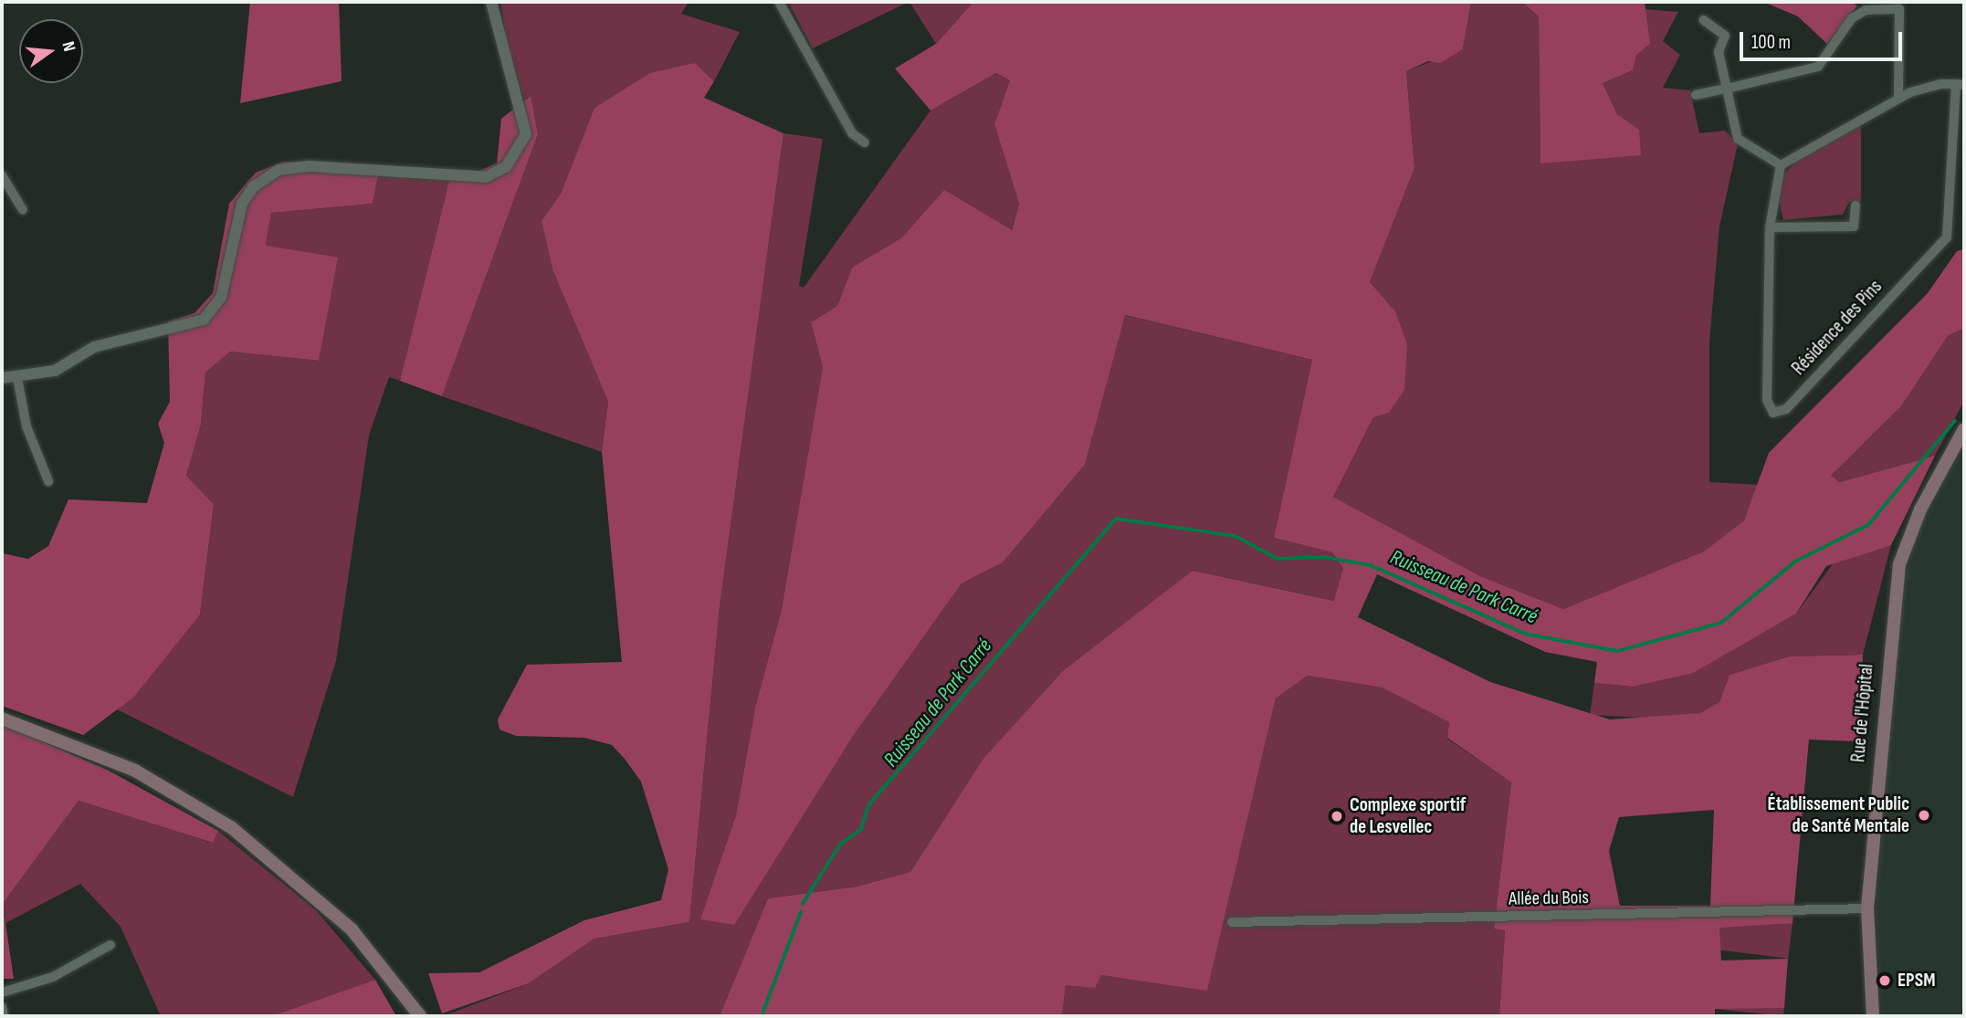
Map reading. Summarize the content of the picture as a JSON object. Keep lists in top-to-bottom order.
{
  "streets": {
    "main road": ["Rue de l'Hôpital"],
    "street": ["Résidence des Pins", "Allée du Bois"]
  },
  "crossings": [
    ["Rue de l'Hôpital", "Allée du Bois"]
  ],
  "water": ["Ruisseau de Park Carré"],
  "places": ["Établissement Public de Santé Mentale", "Complexe sportif de Lesvellec", "EPSM"],
  "scale_bar": "100 m",
  "north": "right"
}
